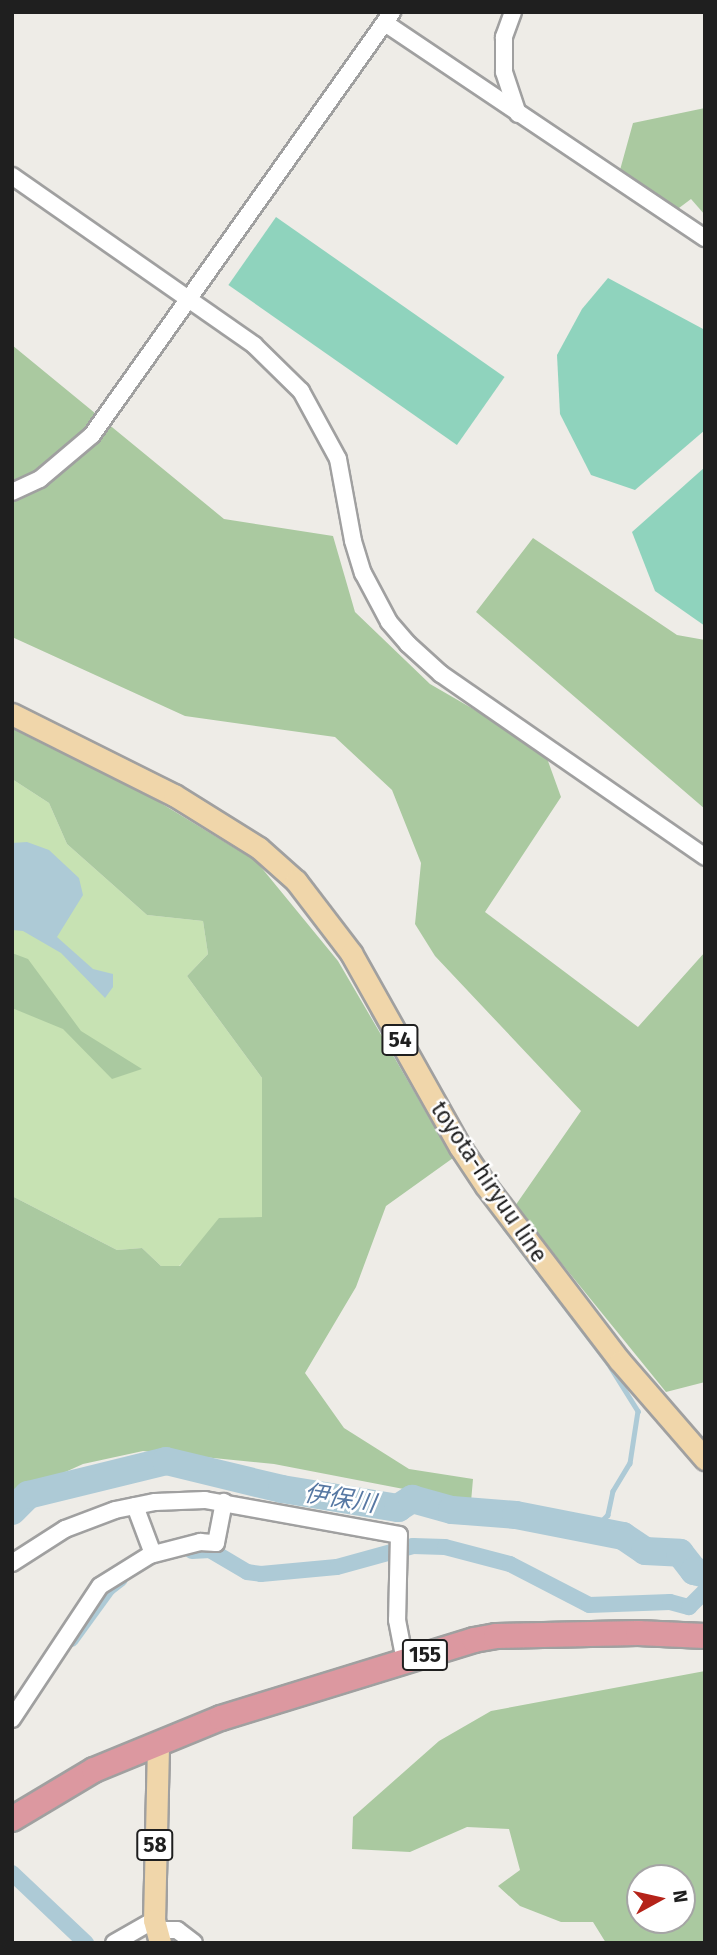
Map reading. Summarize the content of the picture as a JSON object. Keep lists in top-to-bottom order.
{
  "streets": {
    "highway": ["155"],
    "main road": ["54", "toyota-hiryuu line", "58"]
  },
  "crossings": [
    ["155", "58"]
  ],
  "water": ["伊保川"],
  "north": "right"
}
